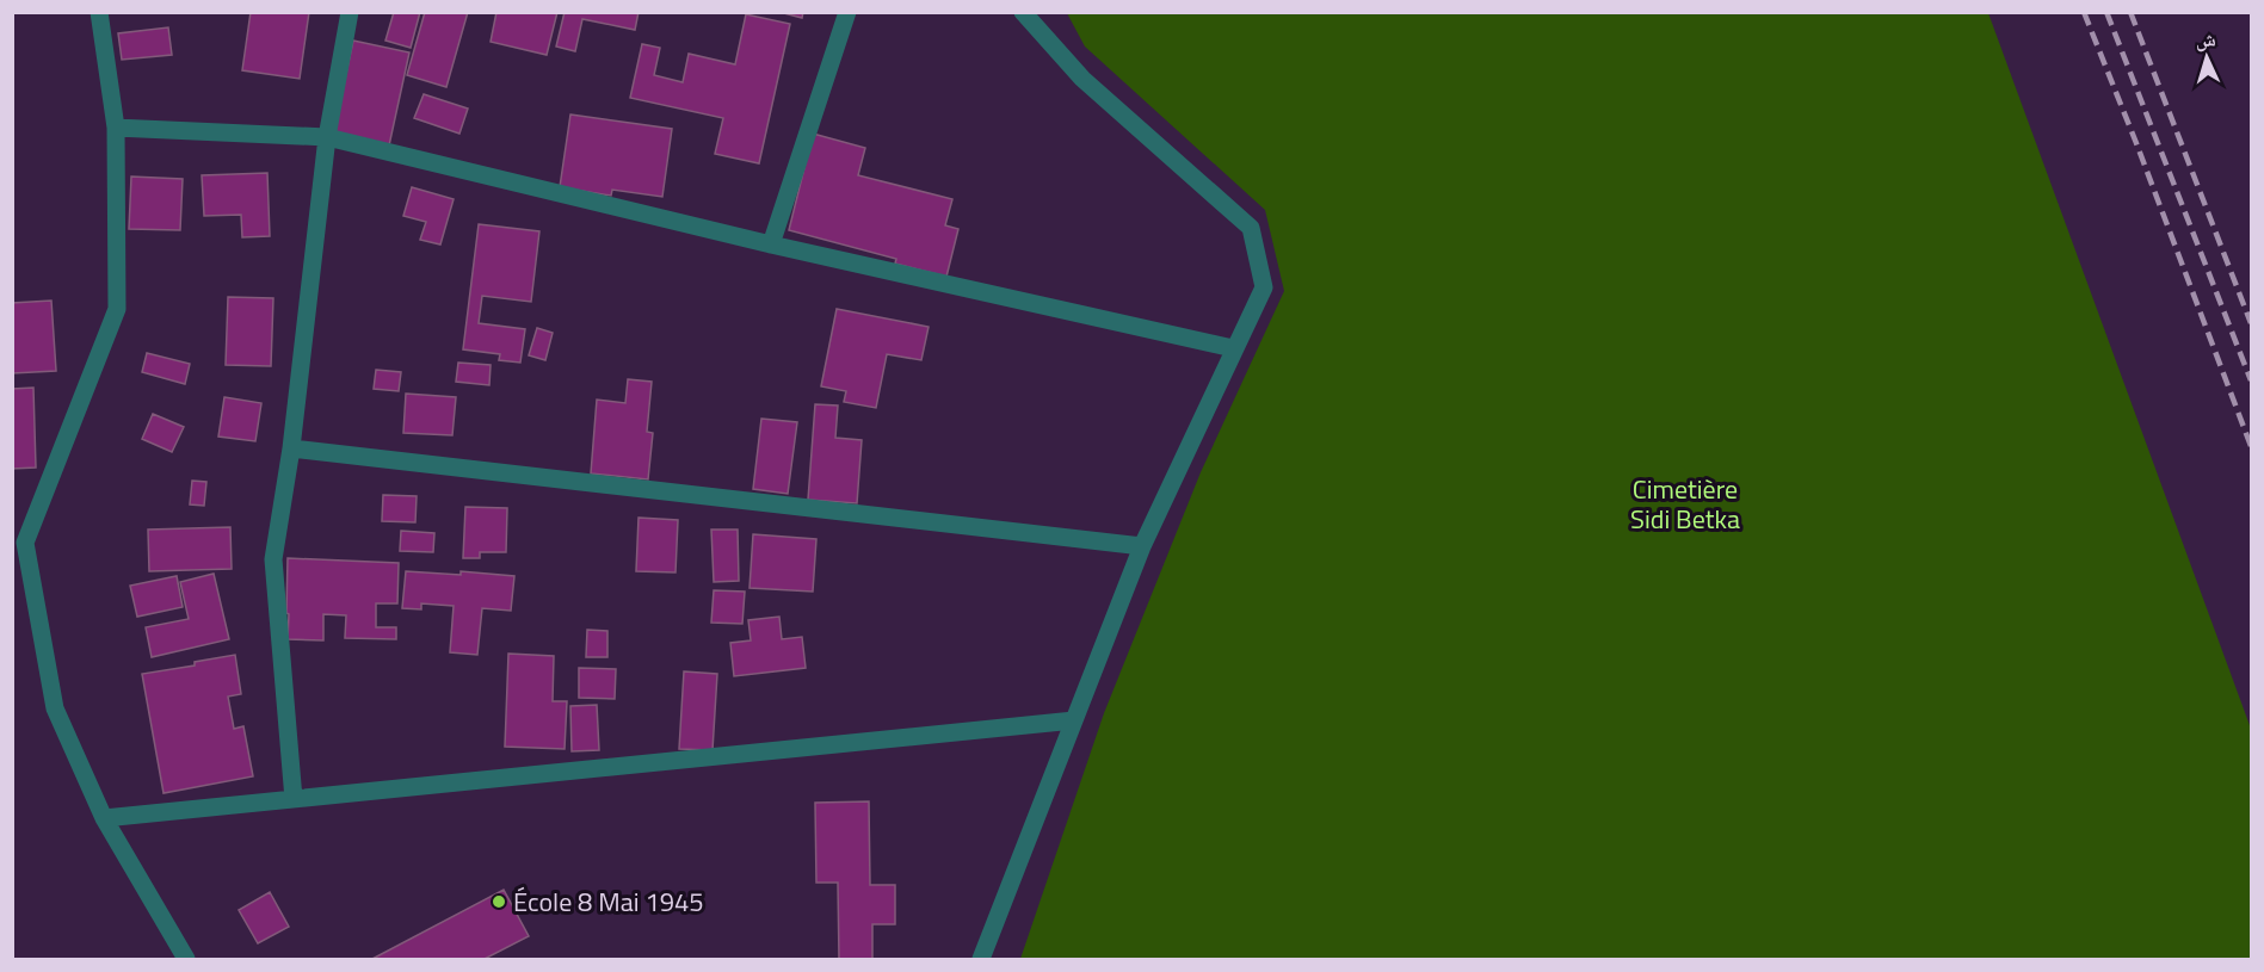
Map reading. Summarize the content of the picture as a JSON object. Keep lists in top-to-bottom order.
{
  "parks": ["Cimetière Sidi Betka"],
  "places": ["École 8 Mai 1945"],
  "north": "top"
}
